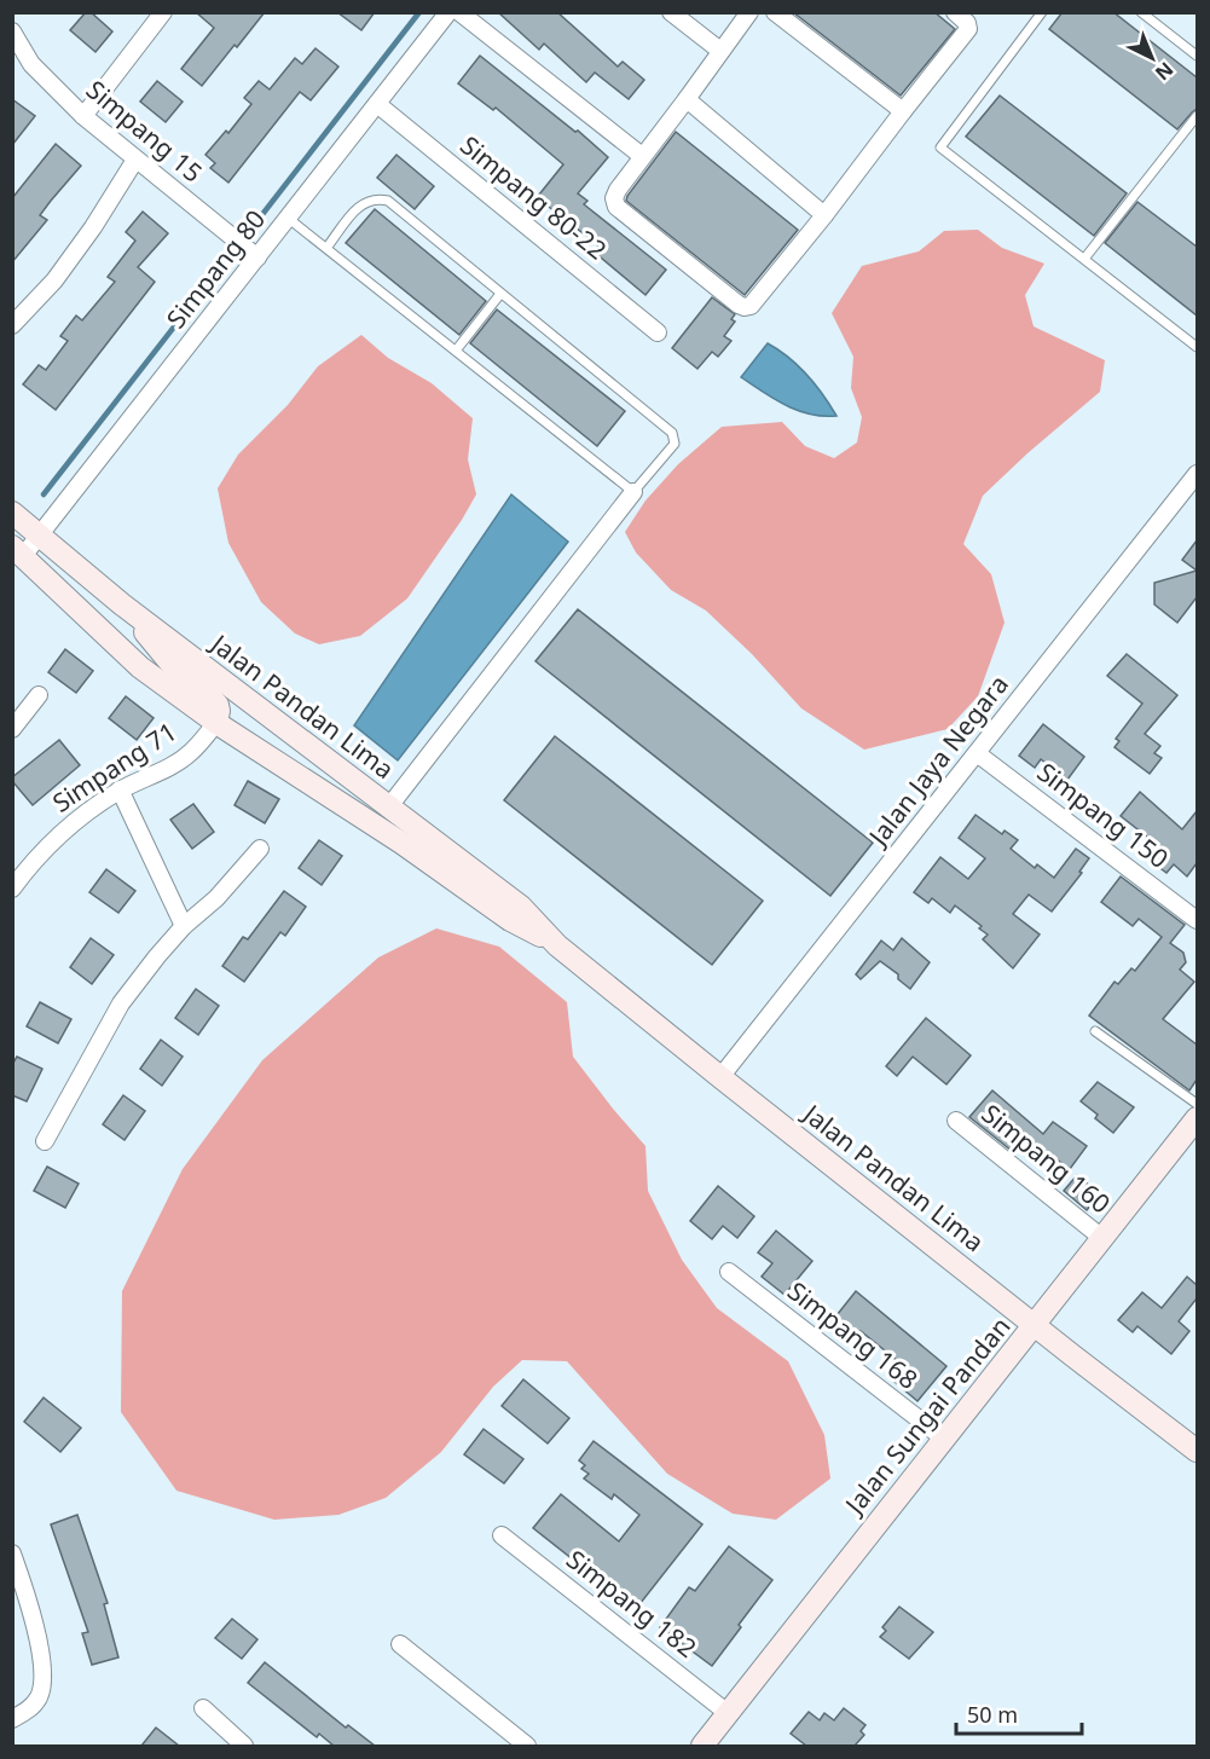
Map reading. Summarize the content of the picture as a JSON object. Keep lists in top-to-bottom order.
{
  "streets": {
    "main road": ["Jalan Pandan Lima", "Jalan Sungai Pandan"],
    "street": [
      "Simpang 15",
      "Simpang 80-22",
      "Simpang 80",
      "Jalan Jaya Negara",
      "Simpang 71",
      "Simpang 150",
      "Simpang 160",
      "Simpang 168",
      "Simpang 182"
    ]
  },
  "crossings": [
    ["Simpang 15", "Simpang 80"],
    ["Simpang 80-22", "Simpang 80"],
    ["Simpang 80", "Jalan Pandan Lima"],
    ["Jalan Pandan Lima", "Jalan Jaya Negara"],
    ["Jalan Pandan Lima", "Simpang 71"],
    ["Jalan Pandan Lima", "Jalan Sungai Pandan"],
    ["Jalan Jaya Negara", "Simpang 150"],
    ["Simpang 160", "Jalan Sungai Pandan"],
    ["Simpang 168", "Jalan Sungai Pandan"],
    ["Jalan Sungai Pandan", "Simpang 182"]
  ],
  "scale_bar": "50 m",
  "north": "bottom right"
}
